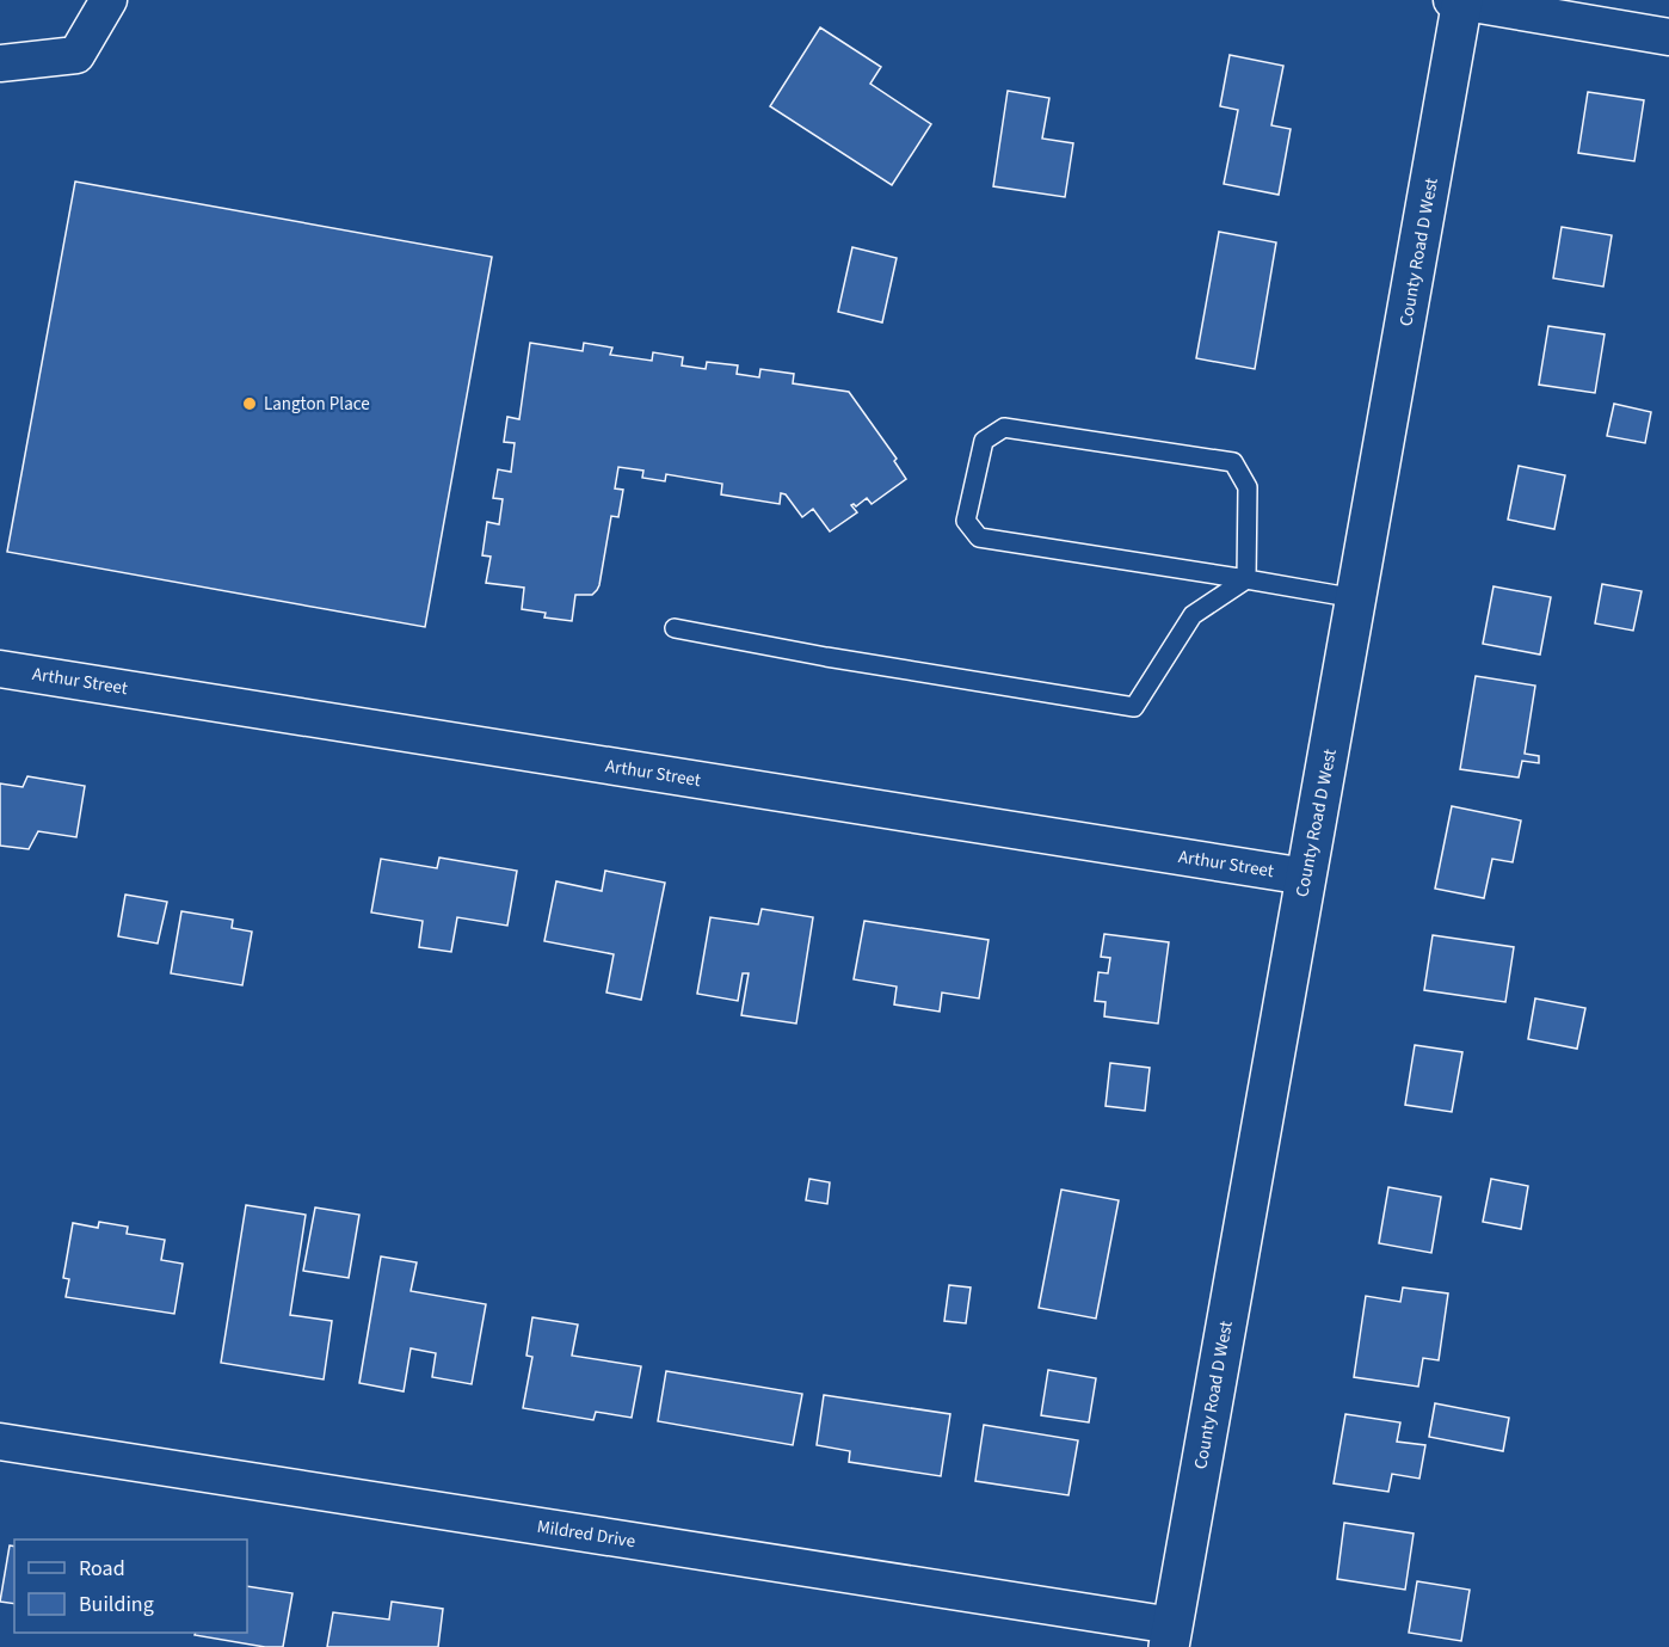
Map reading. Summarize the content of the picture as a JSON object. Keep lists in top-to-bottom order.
{
  "streets": {
    "street": ["County Road D West", "Arthur Street", "Mildred Drive"]
  },
  "crossings": [
    ["County Road D West", "Arthur Street"],
    ["County Road D West", "Mildred Drive"]
  ],
  "places": ["Langton Place"],
  "legend": ["Road", "Building"]
}
